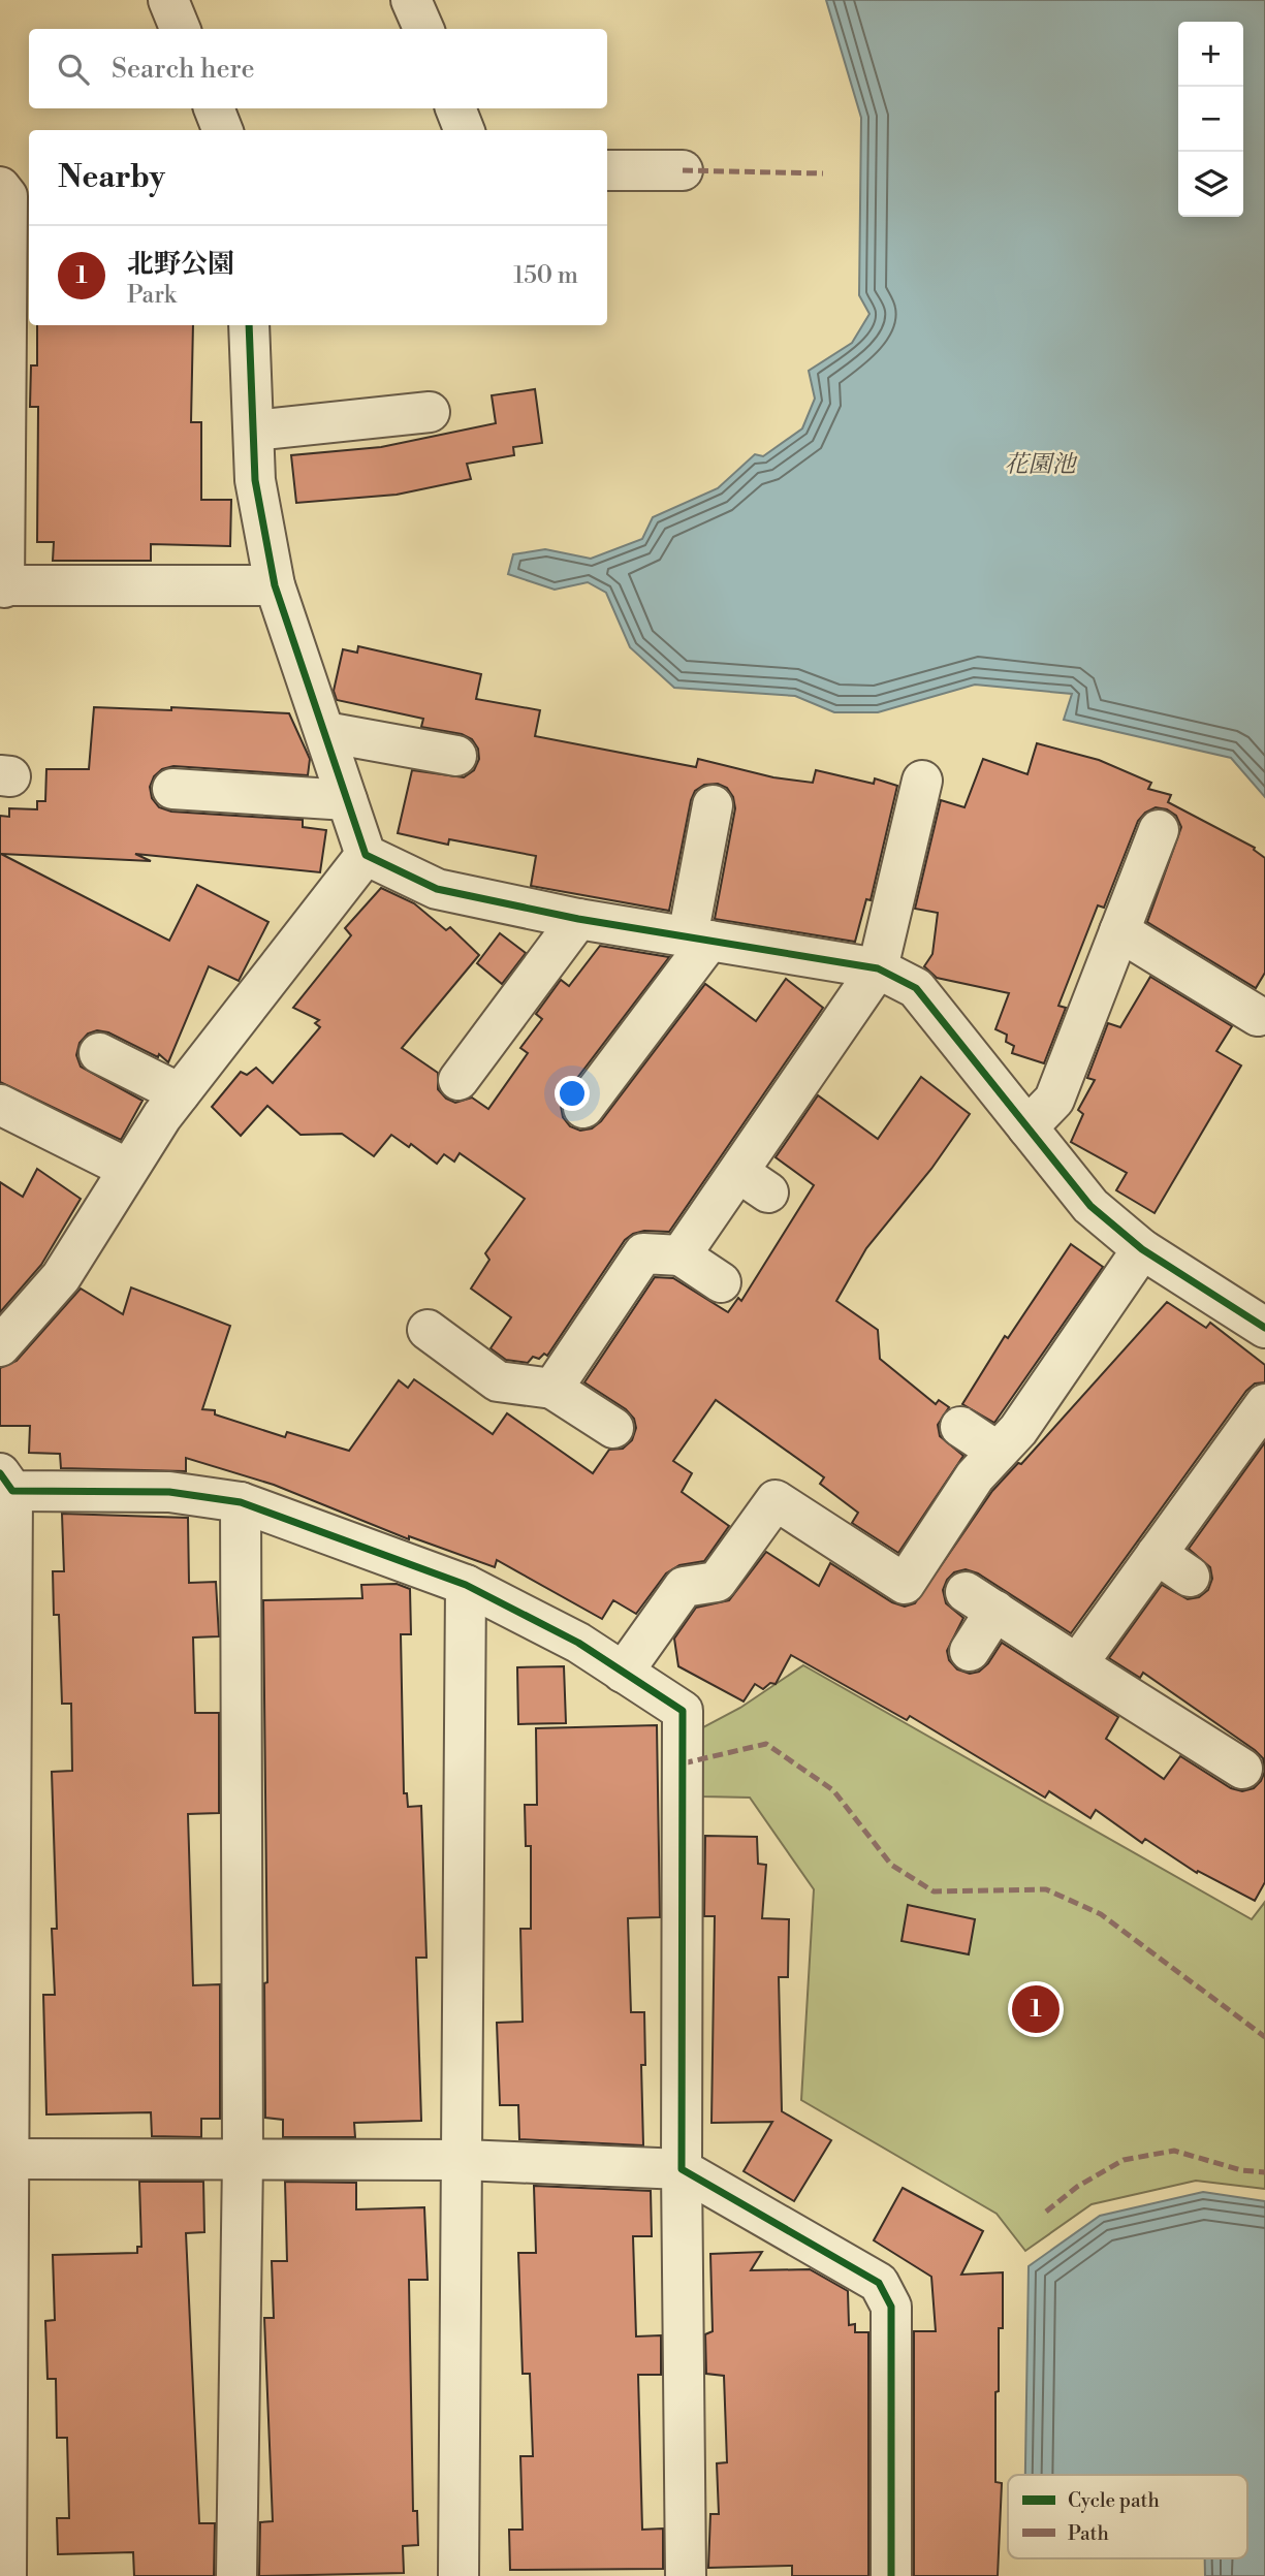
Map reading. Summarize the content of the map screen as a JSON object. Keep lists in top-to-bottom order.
{
  "water": ["花園池"],
  "legend": ["Cycle path", "Path"],
  "page": {
    "map_buttons": ["+", "−"],
    "search": "Search here",
    "heading": "Nearby",
    "list": [
      {
        "mark": "1",
        "name": "北野公園",
        "note": "Park",
        "value": "150 m"
      }
    ],
    "pins": "1"
  }
}
